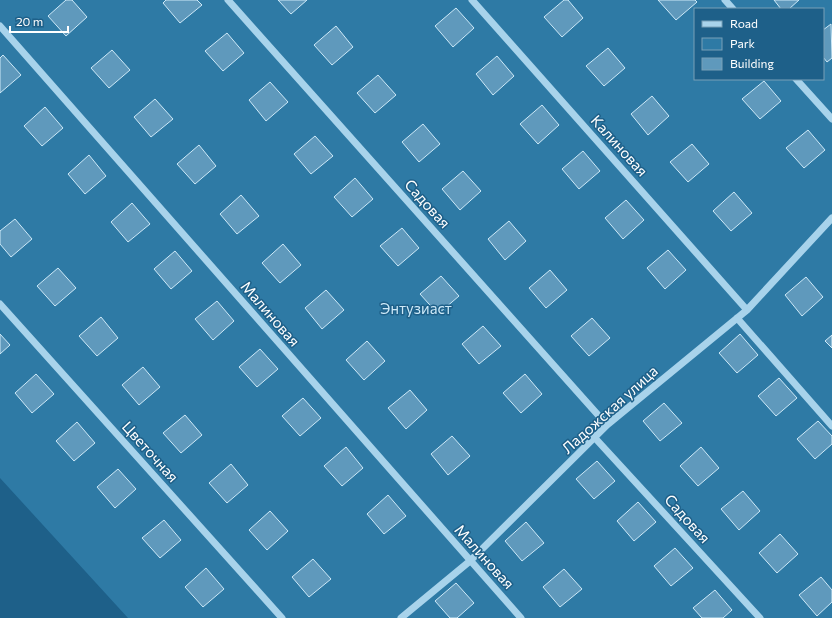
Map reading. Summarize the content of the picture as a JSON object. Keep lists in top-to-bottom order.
{
  "streets": {
    "street": [
      "Калиновая",
      "Садовая",
      "Малиновая",
      "Ладожская улица",
      "Цветочная"
    ]
  },
  "crossings": [
    ["Калиновая", "Ладожская улица"],
    ["Садовая", "Ладожская улица"],
    ["Малиновая", "Ладожская улица"]
  ],
  "parks": ["Энтузиаст"],
  "legend": ["Road", "Park", "Building"],
  "scale_bar": "20 m"
}
